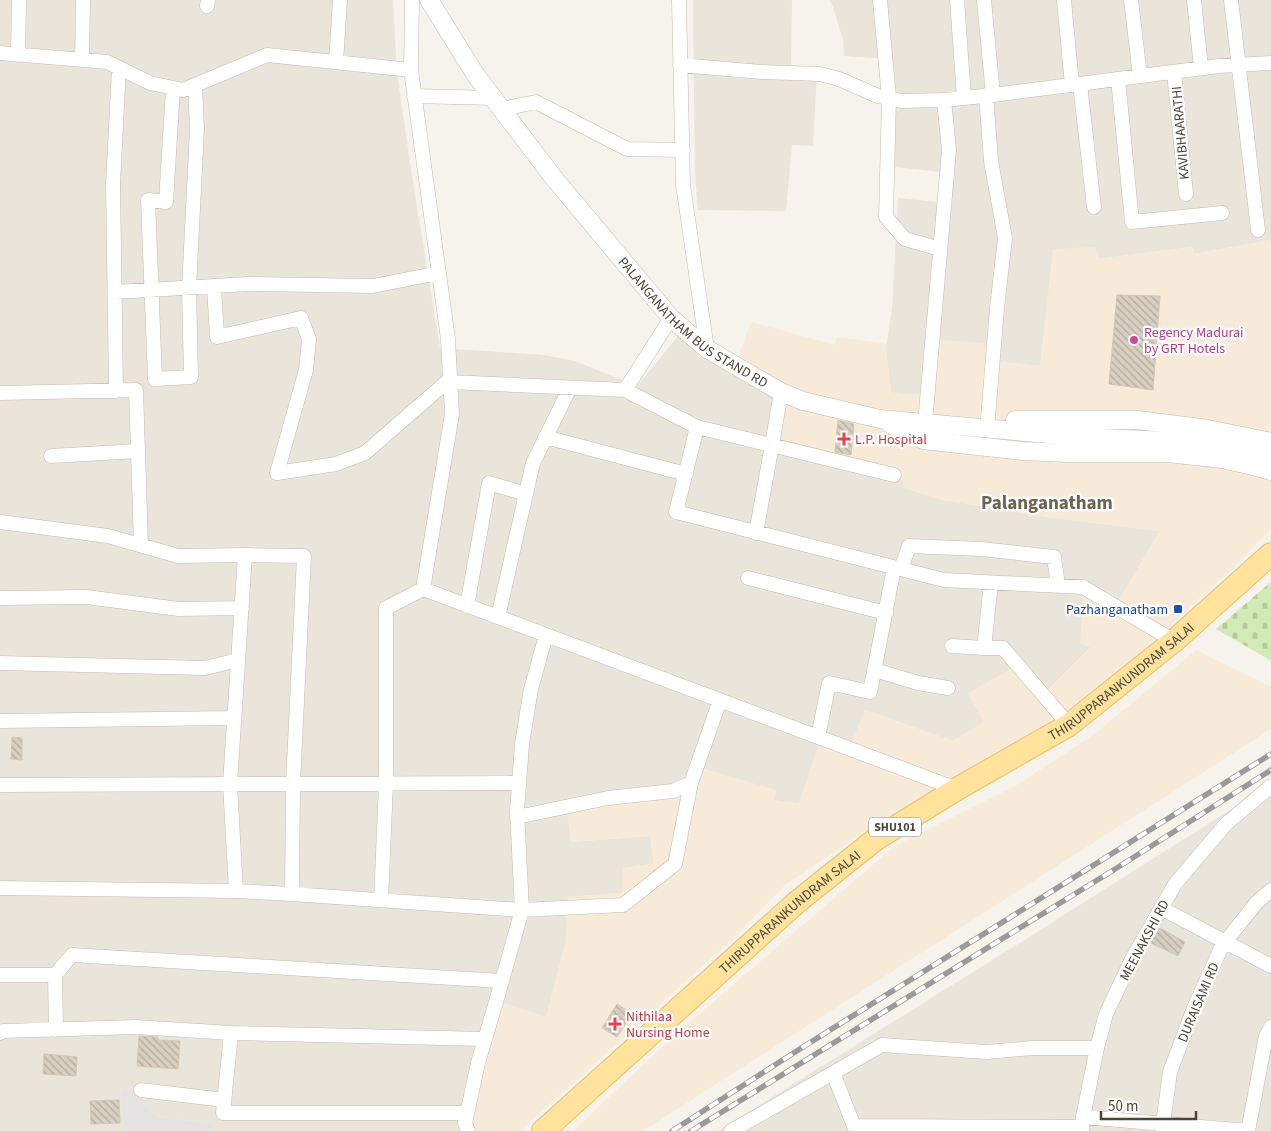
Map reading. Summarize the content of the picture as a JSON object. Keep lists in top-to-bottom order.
{
  "streets": {
    "main road": ["THIRUPPARANKUNDRAM SALAI", "SHU101"],
    "street": [
      "KAVIBHAARATHI",
      "PALANGANATHAM BUS STAND RD",
      "MEENAKSHI RD",
      "DURAISAMI RD"
    ]
  },
  "districts": ["Palanganatham"],
  "places": {
    "other": ["Regency Madurai by GRT Hotels"],
    "health": ["L.P. Hospital", "Nithilaa Nursing Home"],
    "transit": ["Pazhanganatham"]
  },
  "scale_bar": "50 m"
}
